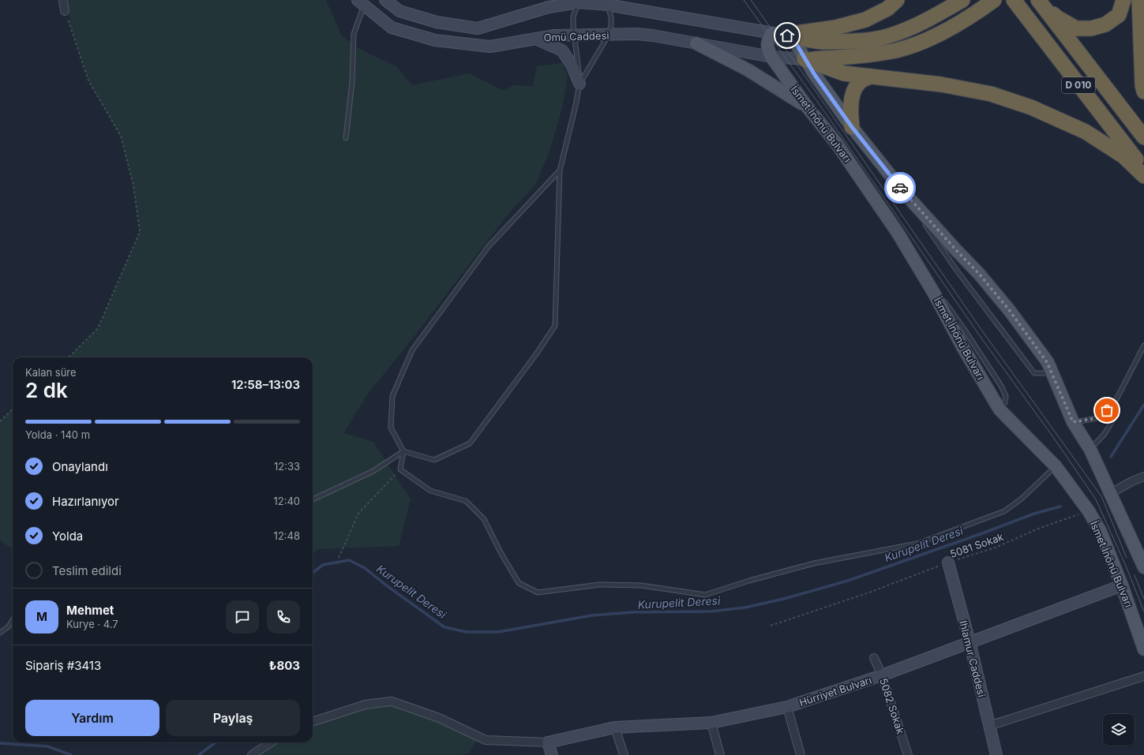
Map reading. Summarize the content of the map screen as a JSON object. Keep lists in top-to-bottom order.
{
  "streets": {
    "highway": ["D 010"],
    "main road": ["İsmet İnönü Bulvarı"],
    "street": [
      "Omü Caddesi",
      "Ihlamur Caddesi",
      "Hürriyet Bulvarı",
      "5082 Sokak"
    ],
    "path": ["5081 Sokak"]
  },
  "crossings": [
    ["Omü Caddesi", "İsmet İnönü Bulvarı"],
    ["İsmet İnönü Bulvarı", "5081 Sokak"],
    ["İsmet İnönü Bulvarı", "Hürriyet Bulvarı"],
    ["5081 Sokak", "Ihlamur Caddesi"],
    ["Ihlamur Caddesi", "Hürriyet Bulvarı"],
    ["Hürriyet Bulvarı", "5082 Sokak"]
  ],
  "water": ["Kurupelit Deresi"],
  "page": {
    "heading": ["2 dk", "Kalan süre", "12:58–13:03"],
    "panel": [
      "Mehmet",
      "Kurye · 4.7",
      "Sipariş #3413",
      "₺803"
    ],
    "bar": "Yolda · 140 m",
    "list": [
      ["Onaylandı", "12:33"],
      ["Hazırlanıyor", "12:40"],
      ["Yolda", "12:48"],
      "Teslim edildi"
    ],
    "round": "M",
    "buttons": ["Yardım", "Paylaş"]
  }
}
